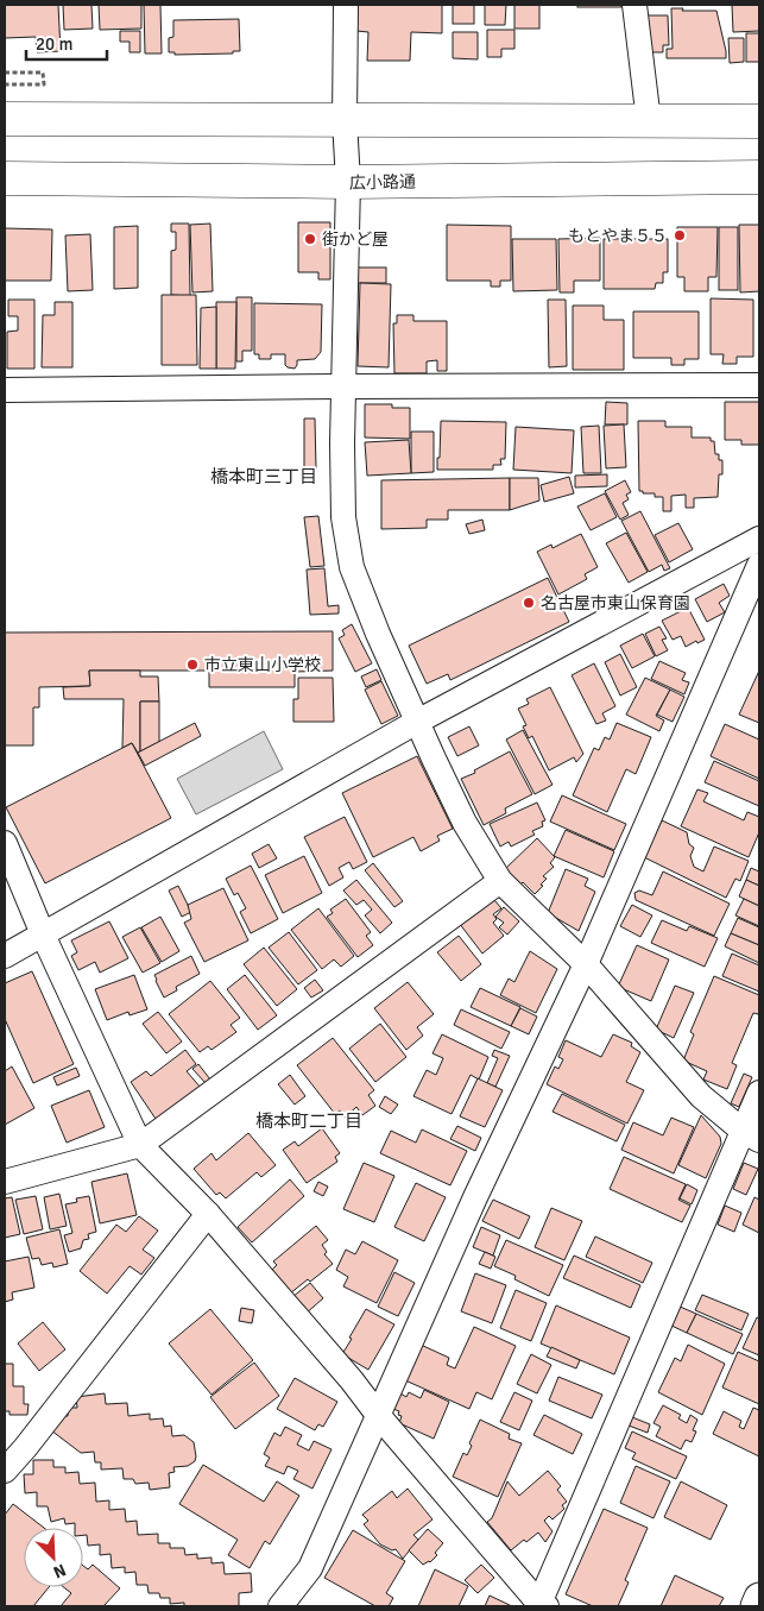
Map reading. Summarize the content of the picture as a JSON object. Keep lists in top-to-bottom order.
{
  "streets": {
    "main road": ["広小路通"]
  },
  "districts": ["橋本町三丁目", "橋本町二丁目"],
  "places": [
    "もとやま５５",
    "街かど屋",
    "名古屋市東山保育園",
    "市立東山小学校"
  ],
  "scale_bar": "20 m",
  "north": "bottom right"
}
